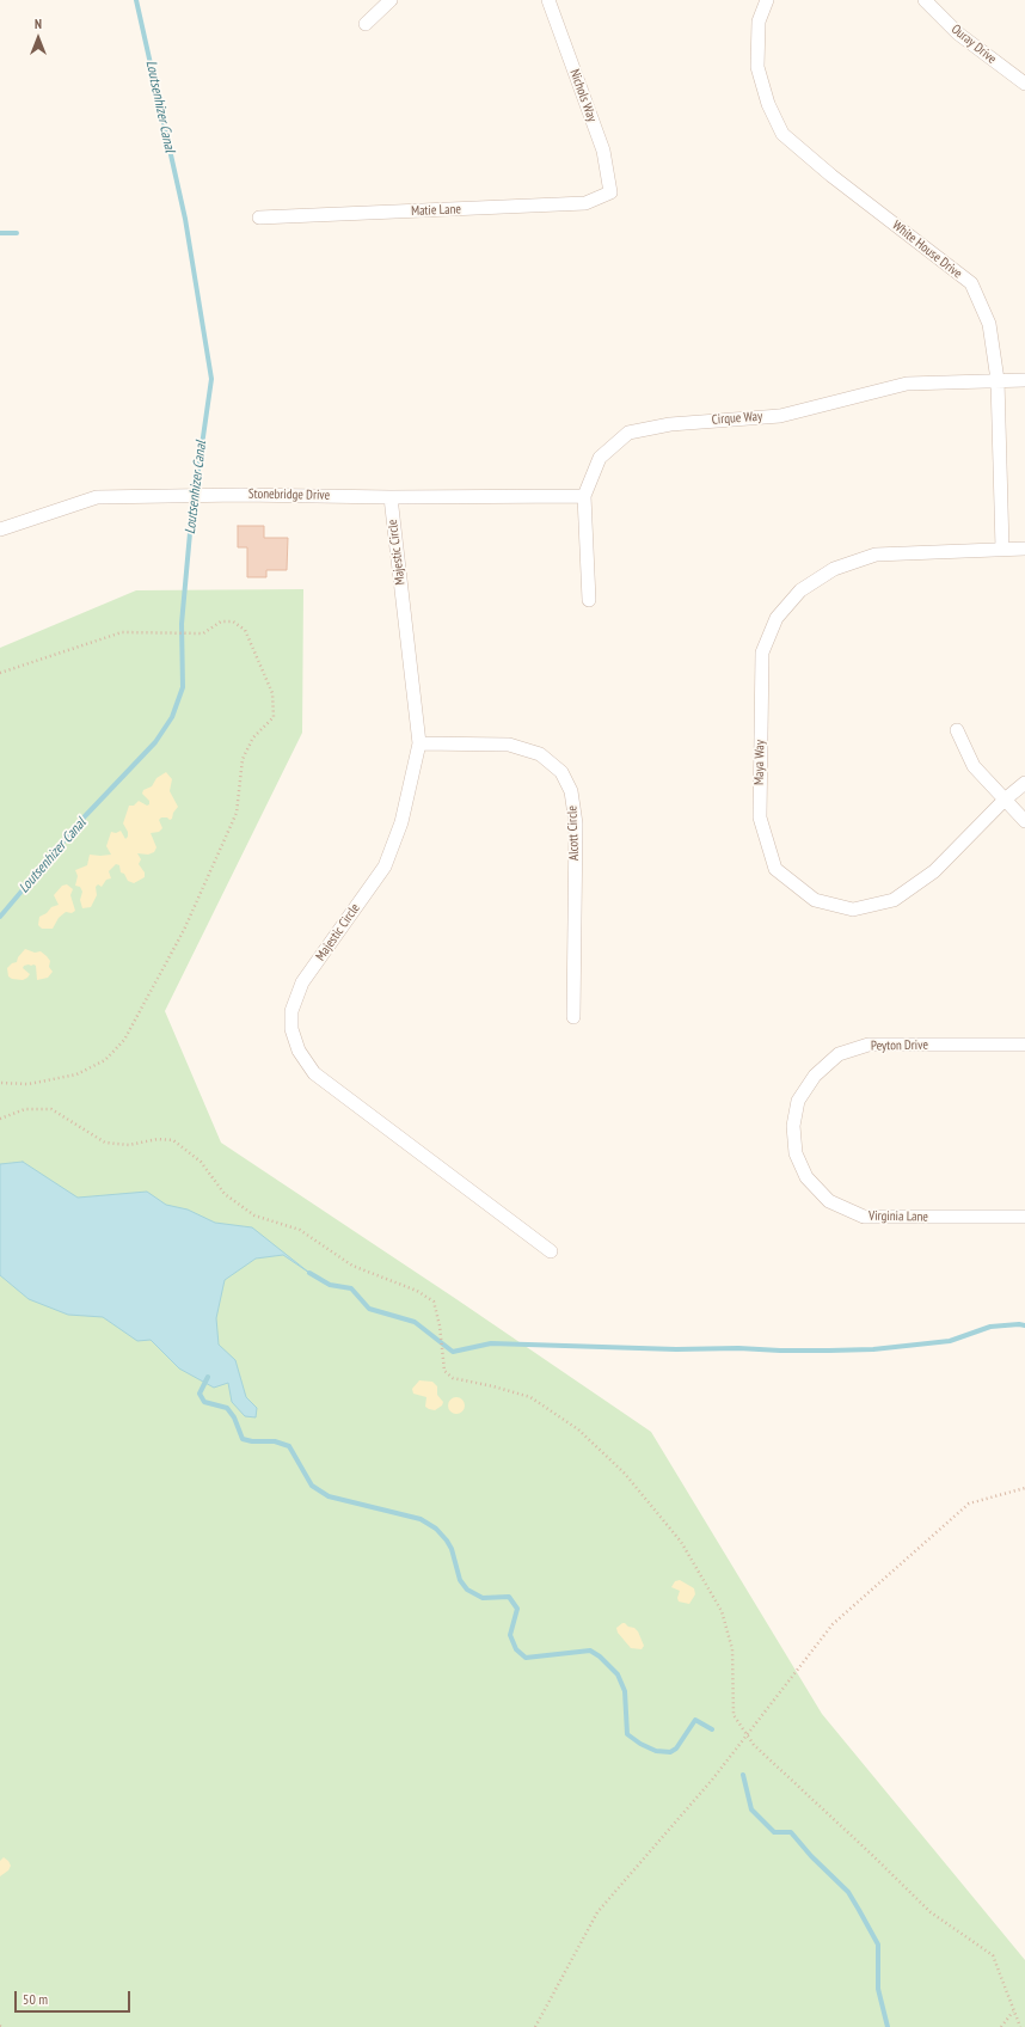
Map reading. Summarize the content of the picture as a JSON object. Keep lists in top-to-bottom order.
{
  "streets": {
    "street": [
      "Ouray Drive",
      "Nichols Way",
      "Matie Lane",
      "White House Drive",
      "Cirque Way",
      "Stonebridge Drive",
      "Majestic Circle",
      "Maya Way",
      "Alcott Circle",
      "Peyton Drive",
      "Virginia Lane"
    ]
  },
  "crossings": [
    ["Nichols Way", "Matie Lane"],
    ["White House Drive", "Cirque Way"],
    ["White House Drive", "Maya Way"],
    ["Cirque Way", "Stonebridge Drive"],
    ["Stonebridge Drive", "Majestic Circle"],
    ["Majestic Circle", "Alcott Circle"],
    ["Peyton Drive", "Virginia Lane"]
  ],
  "water": ["Loutsenhizer Canal"],
  "scale_bar": "50 m",
  "north": "top"
}
